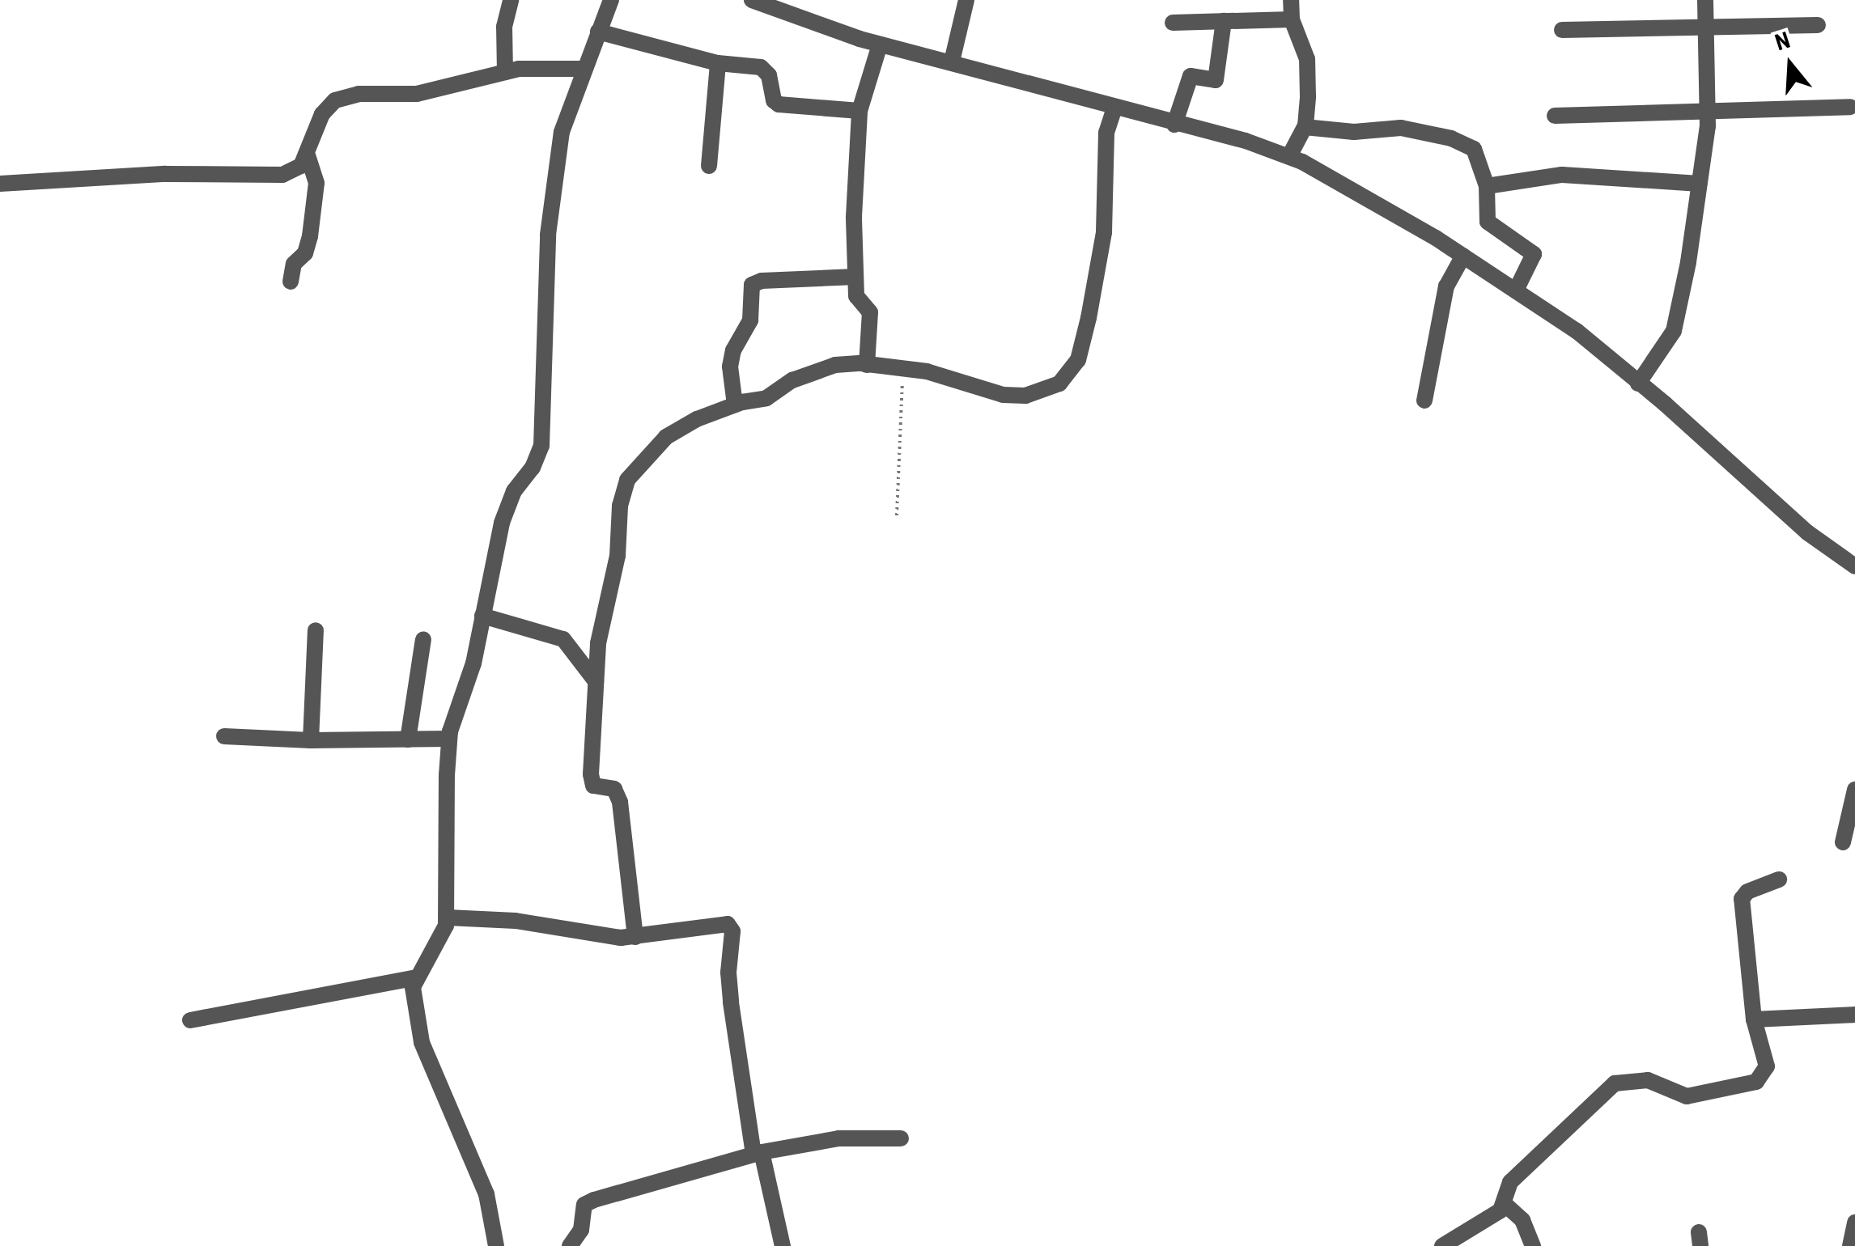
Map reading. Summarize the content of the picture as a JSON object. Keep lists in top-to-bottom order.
{
  "north": "top"
}
